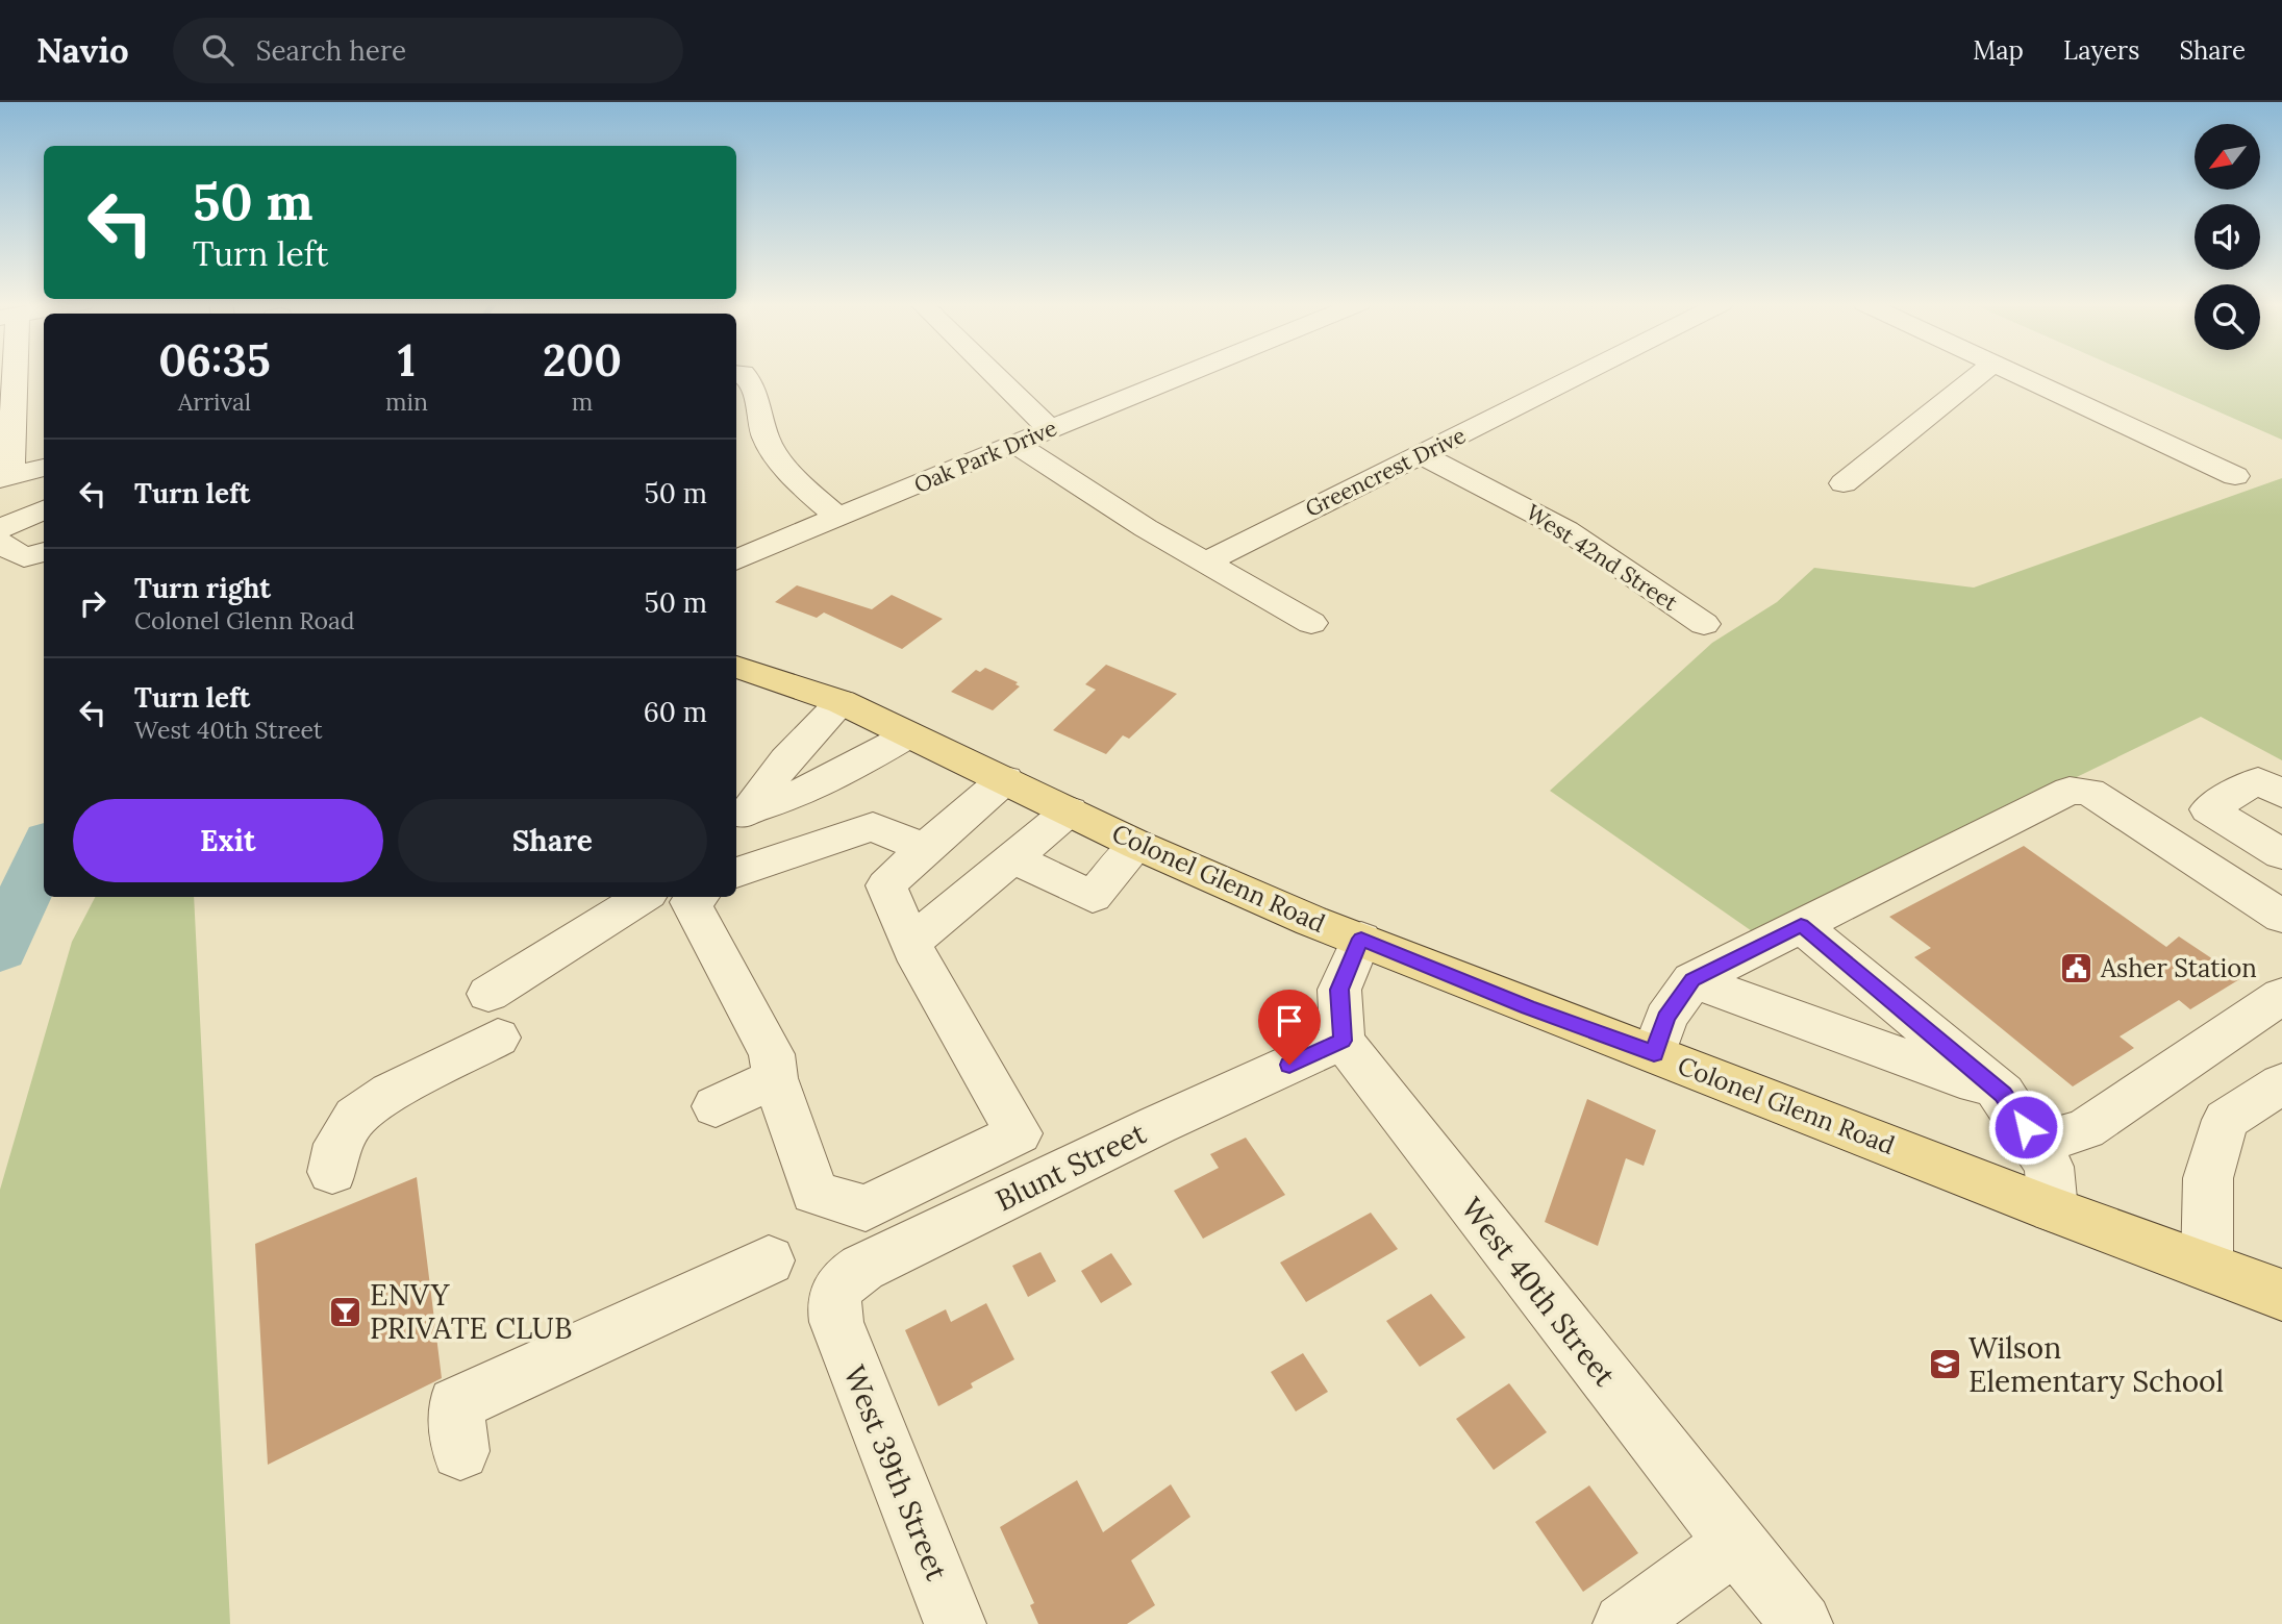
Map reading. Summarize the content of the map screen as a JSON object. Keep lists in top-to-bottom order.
{
  "streets": {
    "main road": ["Colonel Glenn Road"],
    "street": [
      "Oak Park Drive",
      "Greencrest Drive",
      "West 42nd Street",
      "Blunt Street",
      "West 40th Street",
      "West 39th Street"
    ]
  },
  "crossings": [
    ["Greencrest Drive", "West 42nd Street"],
    ["Blunt Street", "West 40th Street"],
    ["Blunt Street", "West 39th Street"]
  ],
  "places": {
    "public building": ["Asher Station"],
    "bar": ["ENVY PRIVATE CLUB"],
    "school or university": ["Wilson Elementary School"]
  },
  "north": "bottom left",
  "page": {
    "header": "Navio",
    "search": "Search here",
    "nav": ["Map", "Layers", "Share"],
    "turn": ["50 m", "Turn left"],
    "eta": [
      "06:35",
      "Arrival",
      "1",
      "min",
      "200",
      "m"
    ],
    "list": [
      {
        "name": "Turn left",
        "value": "50 m"
      },
      {
        "name": "Turn right",
        "note": "Colonel Glenn Road",
        "value": "50 m"
      },
      {
        "name": "Turn left",
        "note": "West 40th Street",
        "value": "60 m"
      }
    ],
    "buttons": ["Exit", "Share"]
  }
}
